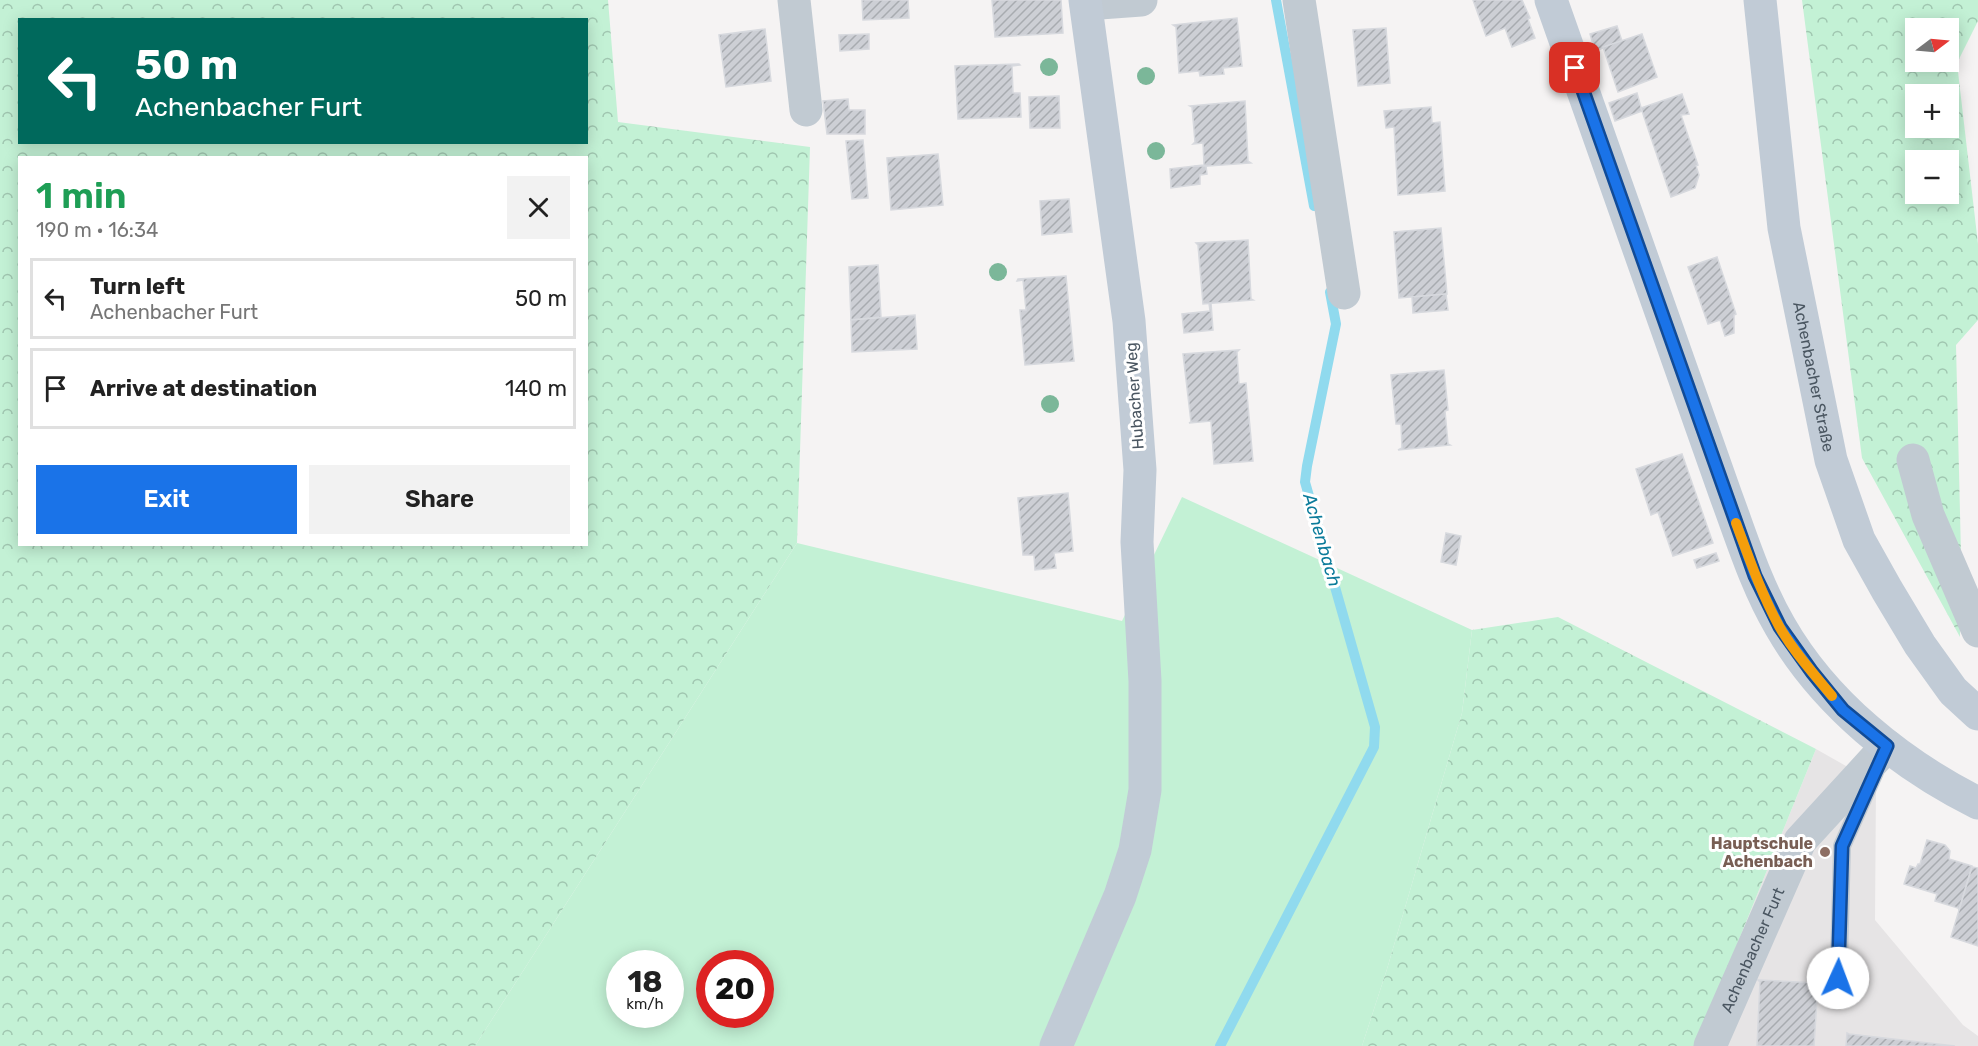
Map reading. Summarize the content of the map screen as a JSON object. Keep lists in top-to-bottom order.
{
  "streets": {
    "street": ["Achenbacher Straße", "Hubacher Weg", "Achenbacher Furt"]
  },
  "water": ["Achenbach"],
  "places": ["Hauptschule Achenbach"],
  "north": "right",
  "page": {
    "map_buttons": ["+", "−"],
    "turn": ["50 m", "Achenbacher Furt"],
    "heading": ["1 min", "190 m · 16:34"],
    "list": [
      {
        "name": "Turn left",
        "note": "Achenbacher Furt",
        "value": "50 m"
      },
      {
        "name": "Arrive at destination",
        "value": "140 m"
      }
    ],
    "buttons": ["Exit", "Share"],
    "speed": "18 km/h",
    "limit": "20"
  }
}
